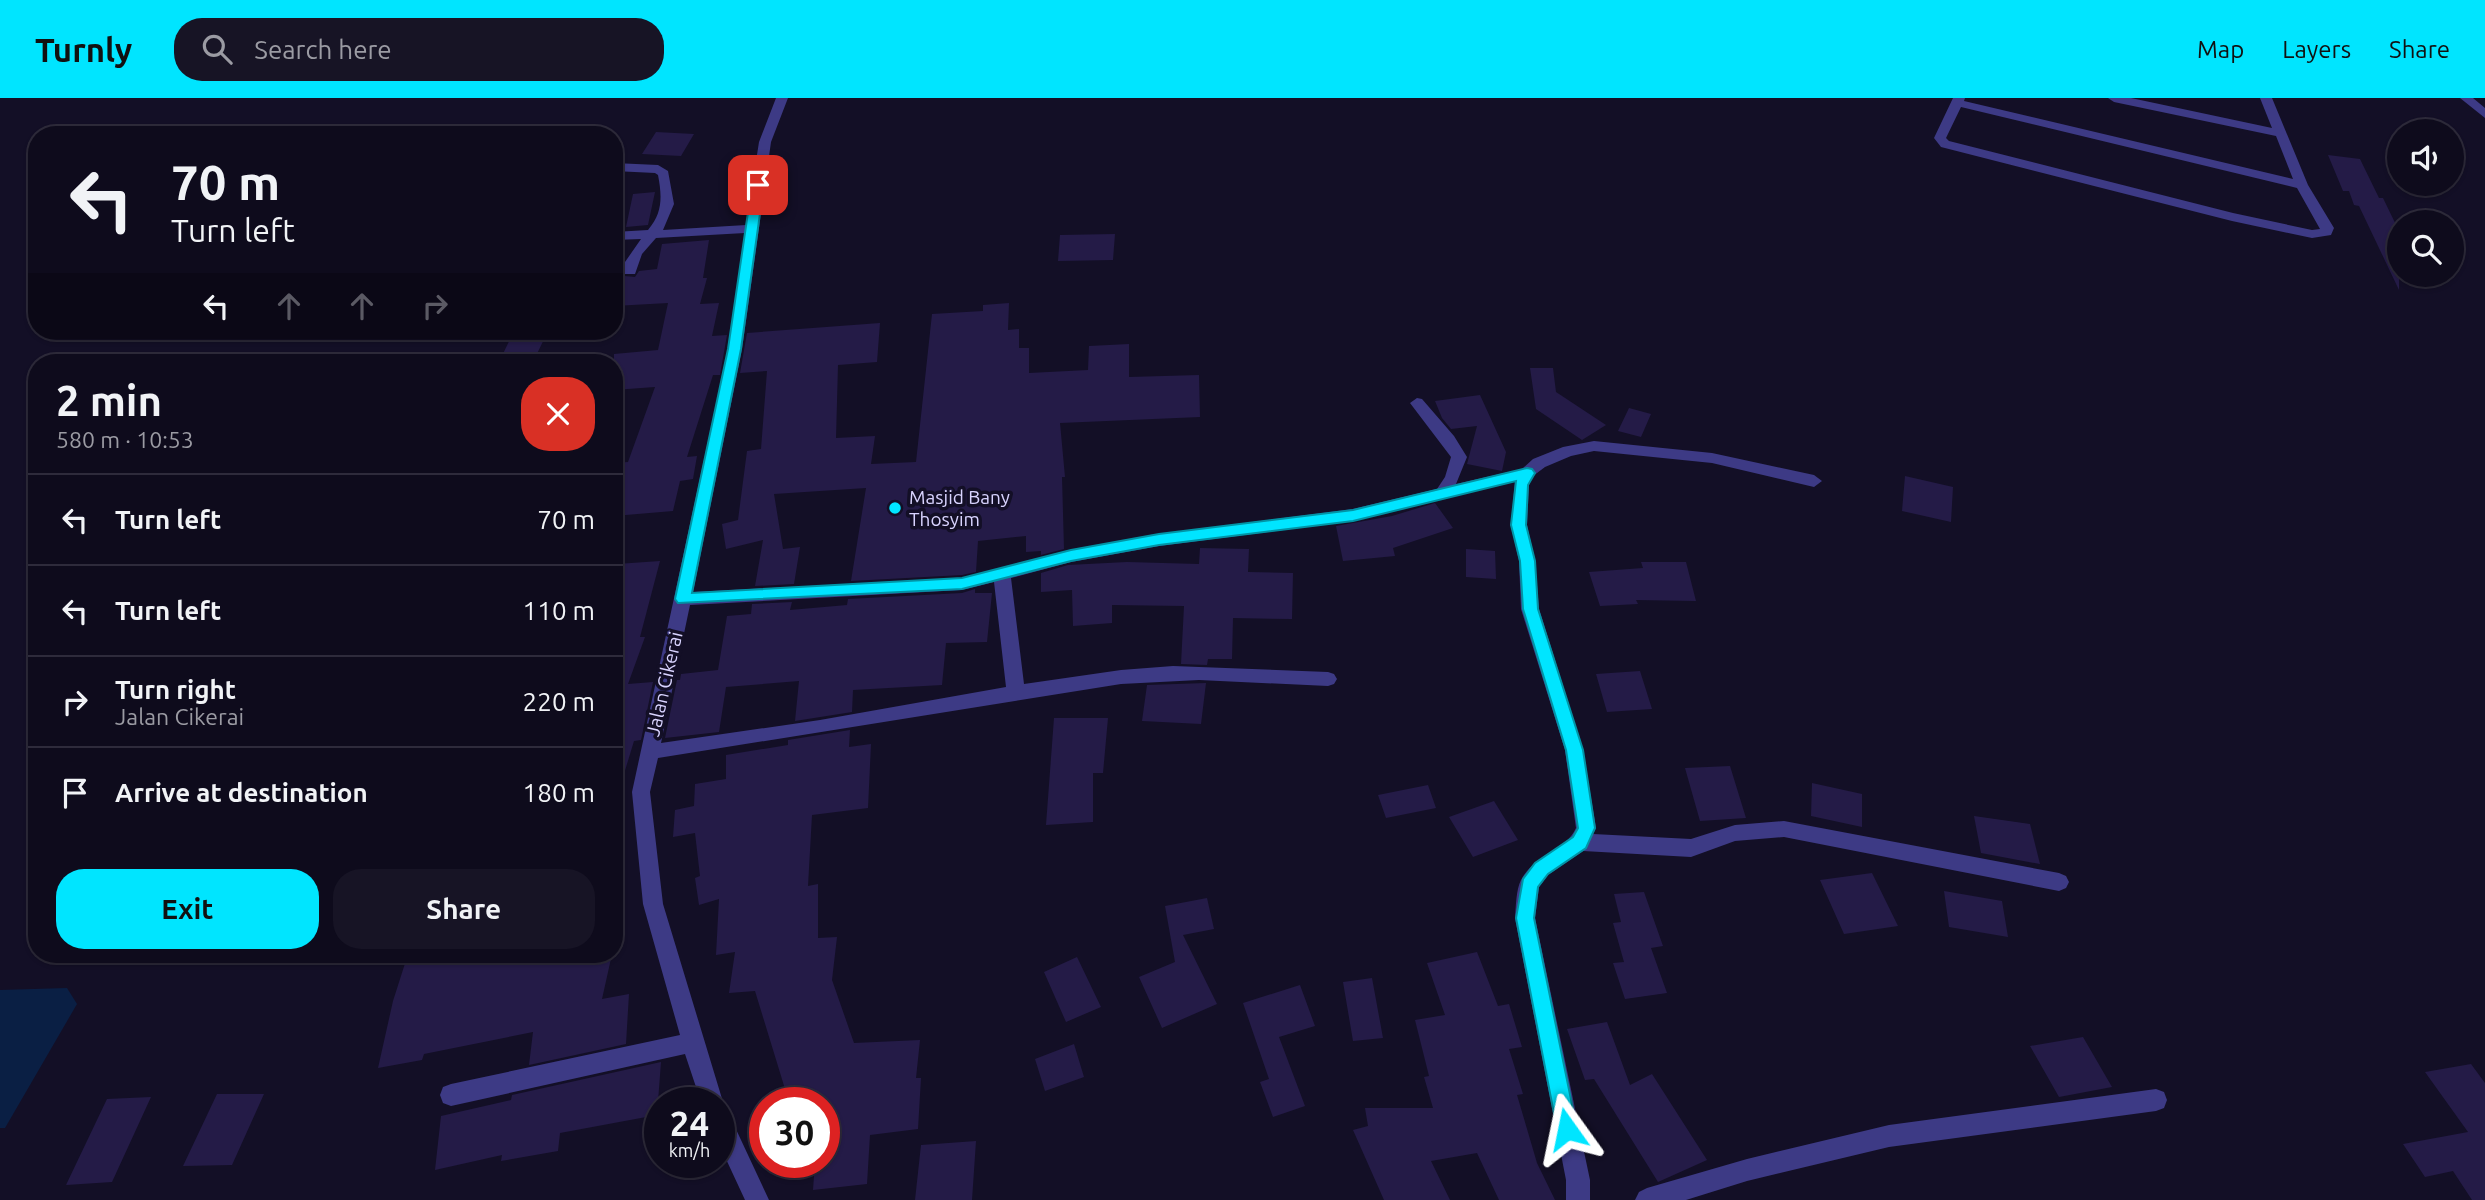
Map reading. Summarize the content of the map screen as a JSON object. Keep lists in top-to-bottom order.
{
  "streets": {
    "street": ["Jalan Cikerai"]
  },
  "places": ["Masjid Bany Thosyim"],
  "page": {
    "header": "Turnly",
    "search": "Search here",
    "nav": ["Map", "Layers", "Share"],
    "turn": ["70 m", "Turn left"],
    "heading": ["2 min", "580 m · 10:53"],
    "list": [
      {
        "name": "Turn left",
        "value": "70 m"
      },
      {
        "name": "Turn left",
        "value": "110 m"
      },
      {
        "name": "Turn right",
        "note": "Jalan Cikerai",
        "value": "220 m"
      },
      {
        "name": "Arrive at destination",
        "value": "180 m"
      }
    ],
    "buttons": ["Exit", "Share"],
    "speed": "24 km/h",
    "limit": "30"
  }
}
